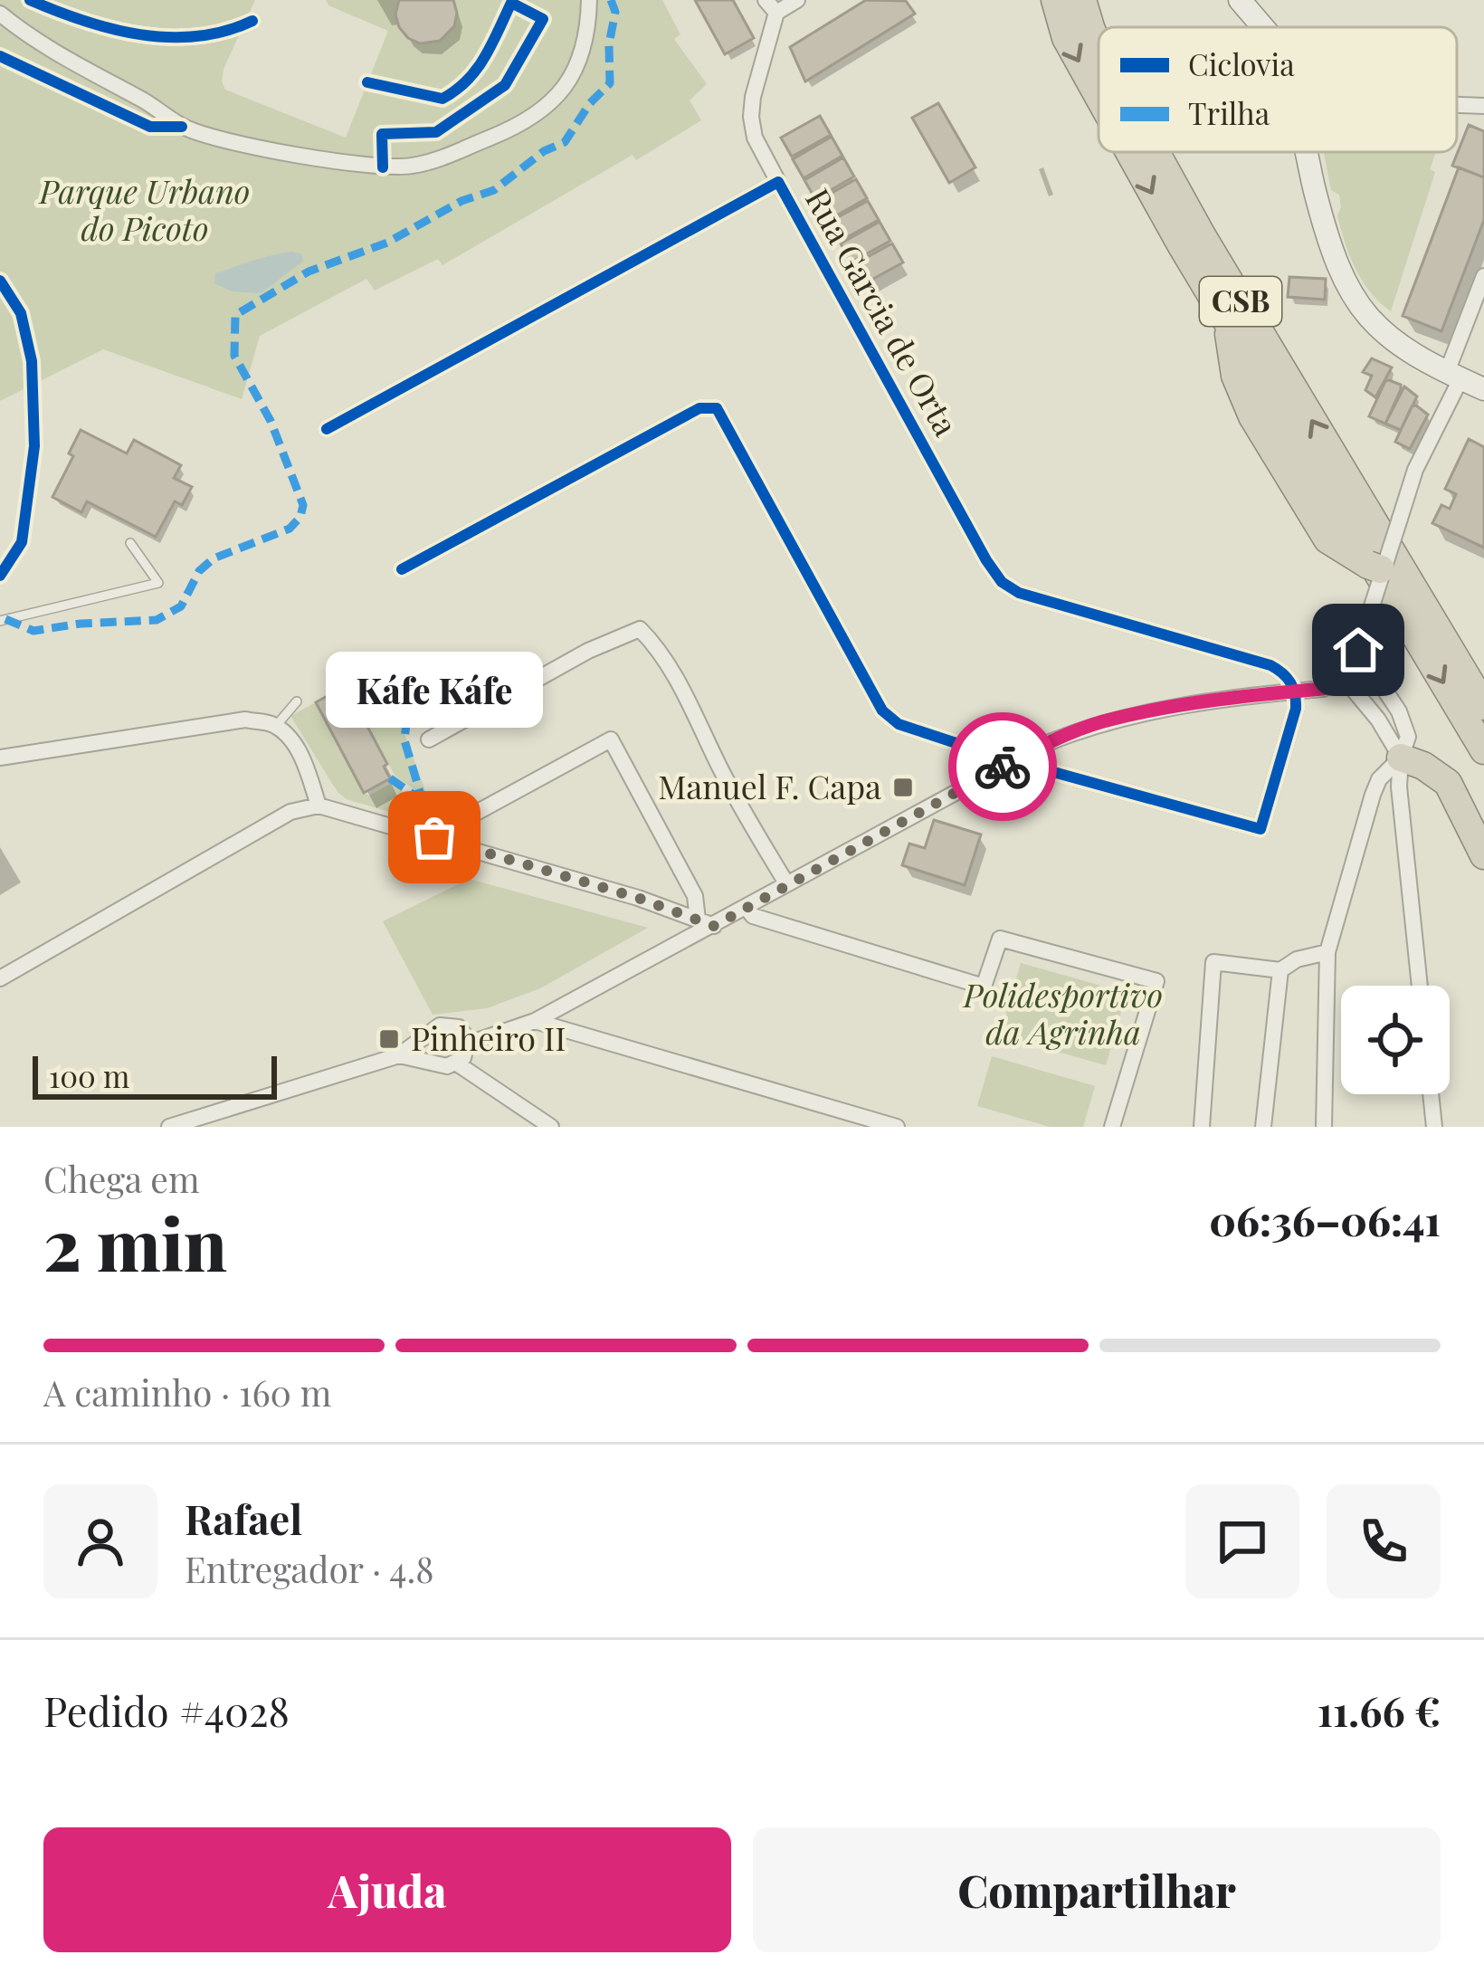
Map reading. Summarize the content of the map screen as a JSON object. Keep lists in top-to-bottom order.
{
  "streets": {
    "highway": ["CSB"],
    "street": ["Rua Garcia de Orta"]
  },
  "parks": ["Parque Urbano do Picoto", "Polidesportivo da Agrinha"],
  "places": {
    "transit": ["Manuel F. Capa", "Pinheiro II"],
    "other": ["Káfe Káfe"]
  },
  "legend": ["Ciclovia", "Trilha"],
  "scale_bar": "100 m",
  "page": {
    "bubble": "Káfe Káfe",
    "scale": "100 m",
    "heading": ["2 min", "Chega em", "06:36–06:41"],
    "panel": [
      "Rafael",
      "Entregador · 4.8",
      "Pedido #4028",
      "11.66 €"
    ],
    "bar": "A caminho · 160 m",
    "buttons": ["Ajuda", "Compartilhar"]
  }
}
